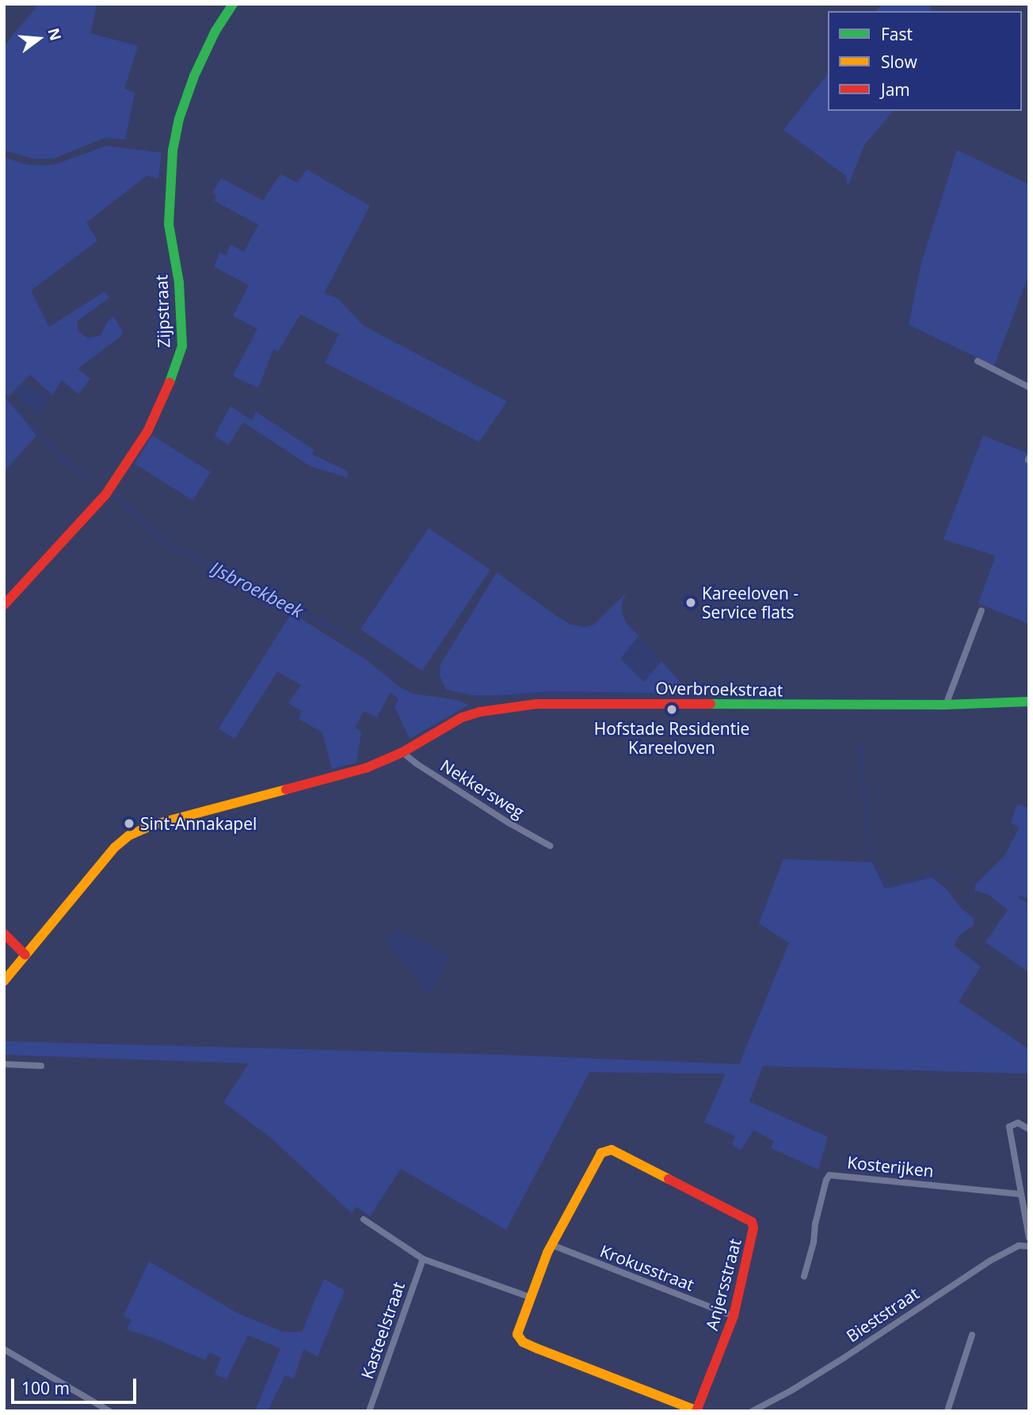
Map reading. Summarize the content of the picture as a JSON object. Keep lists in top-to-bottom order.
{
  "streets": {
    "street": [
      "Zijpstraat",
      "Overbroekstraat",
      "Nekkersweg",
      "Kosterijken",
      "Krokusstraat",
      "Anjersstraat",
      "Bieststraat",
      "Kasteelstraat"
    ]
  },
  "crossings": [
    ["Overbroekstraat", "Nekkersweg"],
    ["Krokusstraat", "Anjersstraat"]
  ],
  "water": ["IJsbroekbeek"],
  "places": ["Kareeloven - Service flats", "Hofstade Residentie Kareeloven", "Sint-Annakapel"],
  "legend": ["Fast", "Slow", "Jam"],
  "scale_bar": "100 m",
  "north": "right"
}
